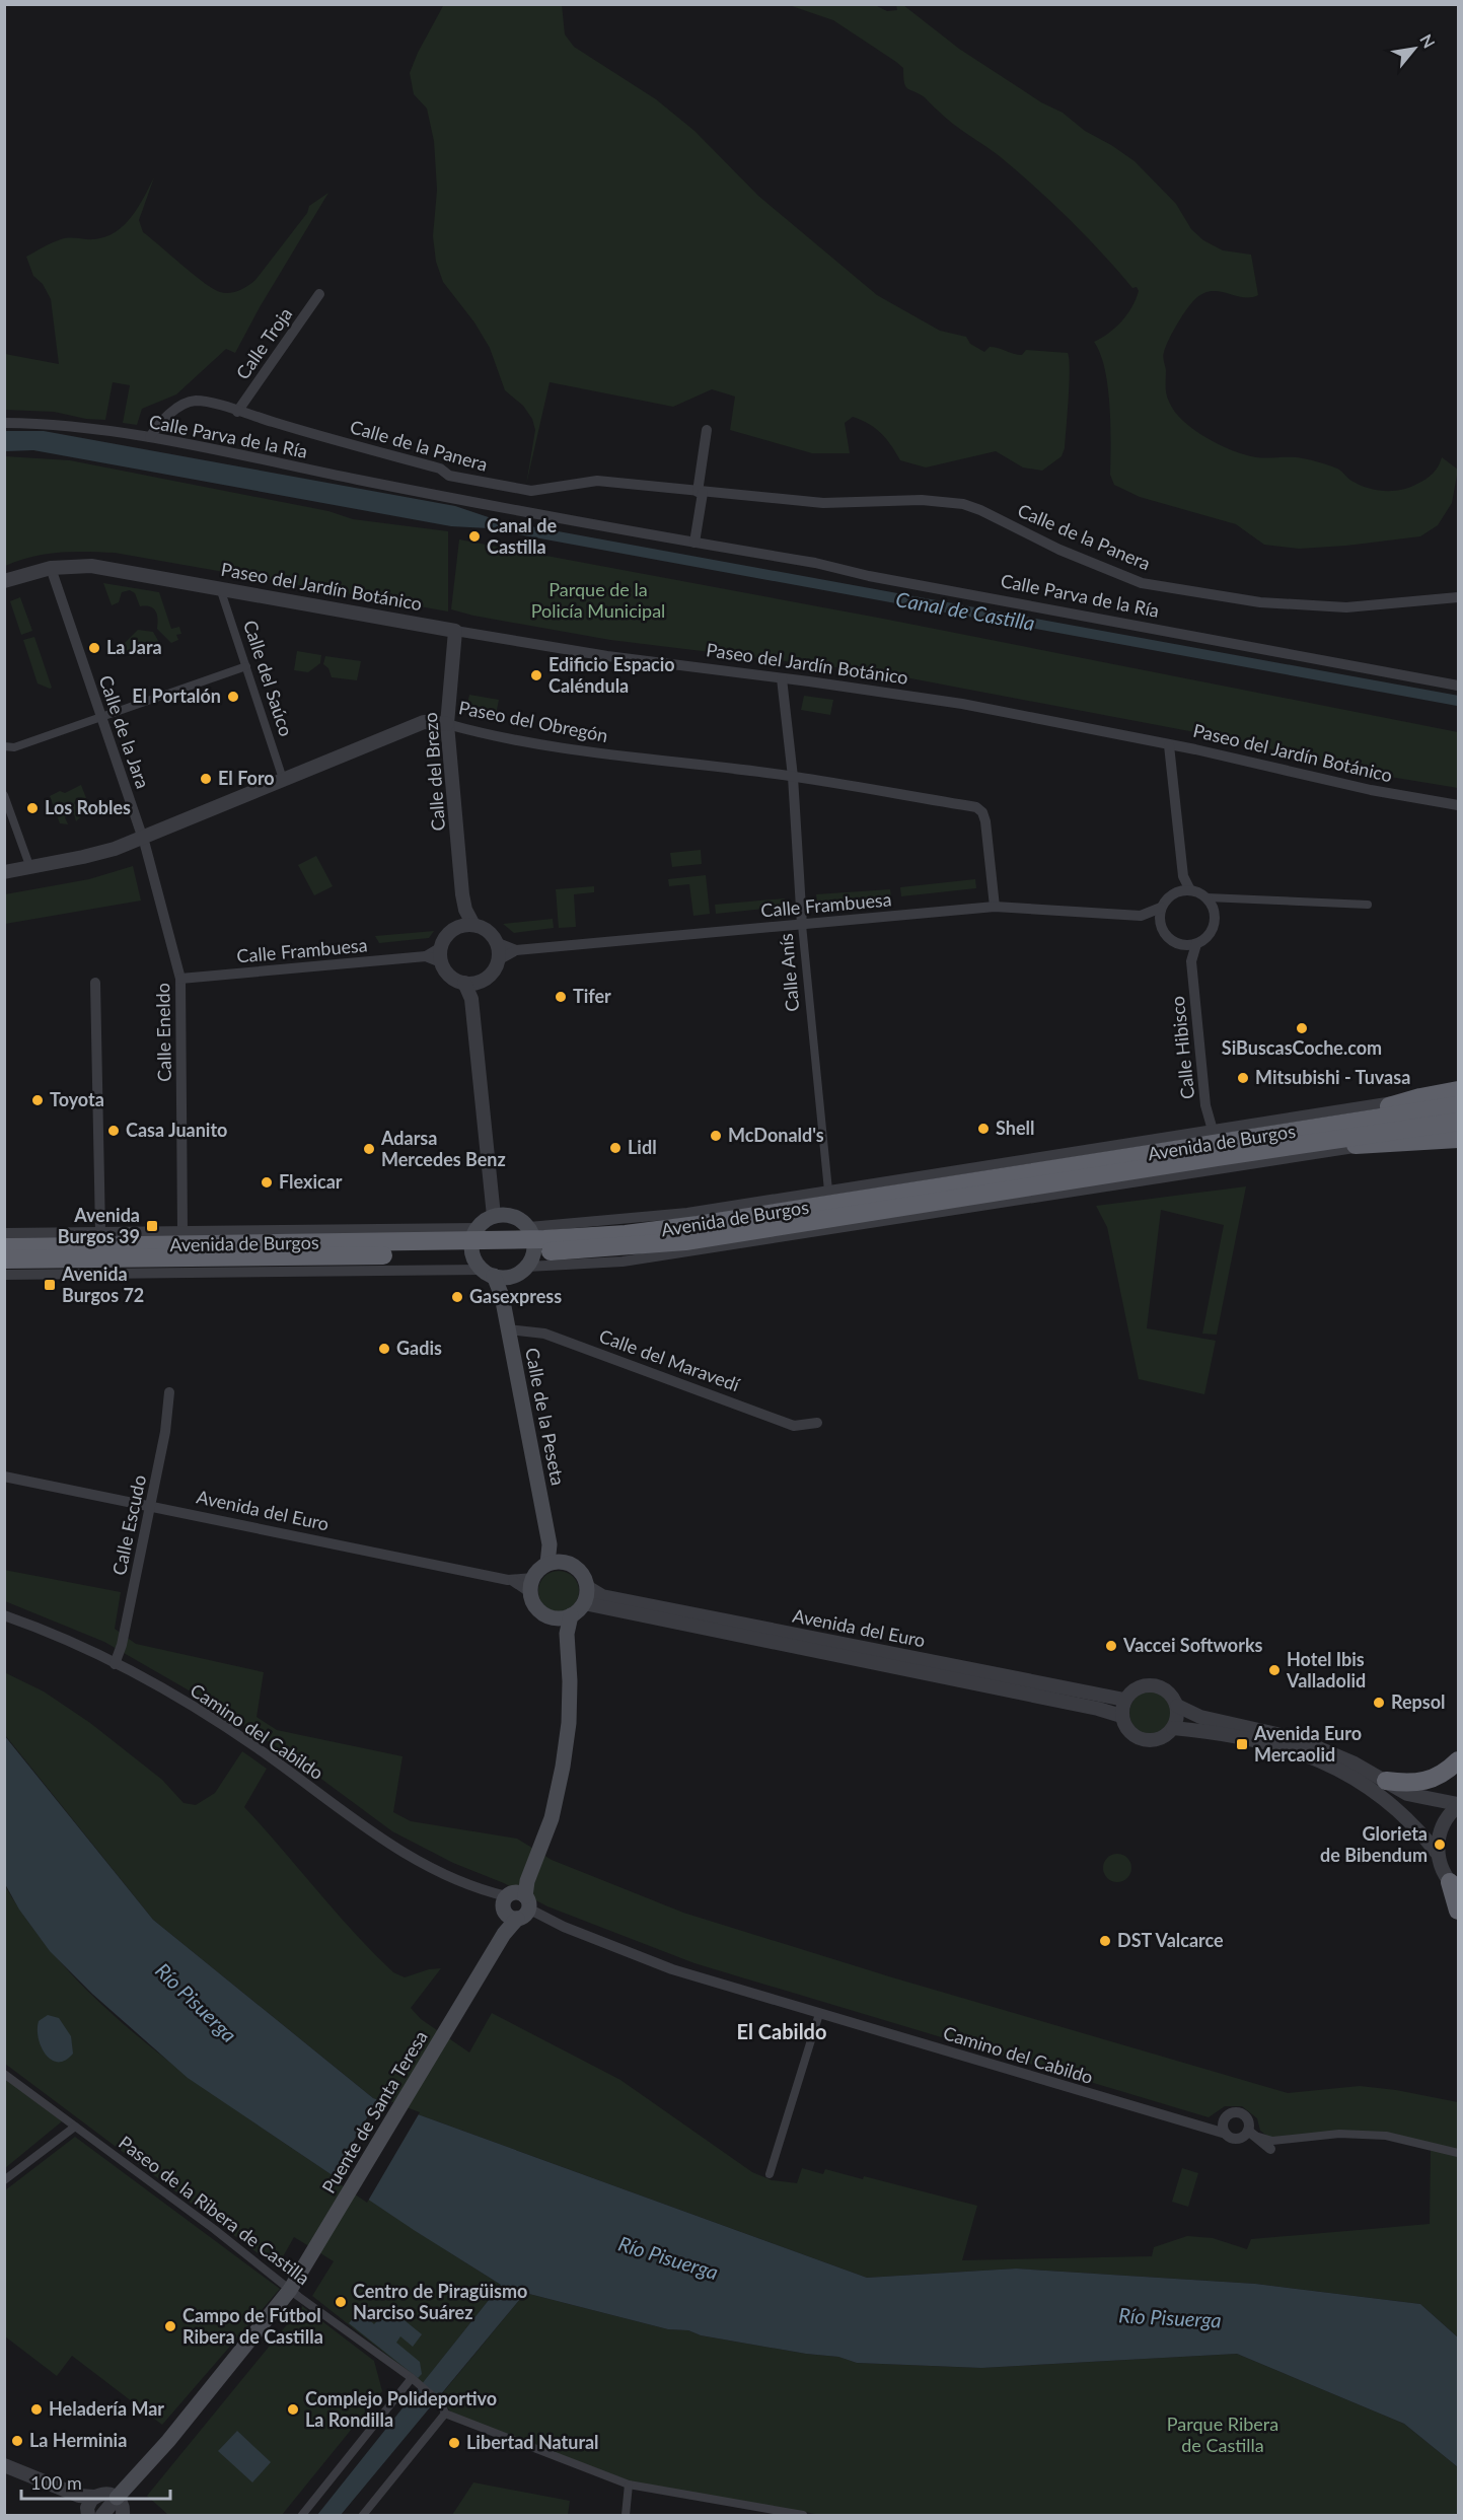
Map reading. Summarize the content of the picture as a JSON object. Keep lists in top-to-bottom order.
{
  "streets": {
    "highway": ["Avenida de Burgos"],
    "main road": ["Calle de la Peseta", "Puente de Santa Teresa"],
    "street": [
      "Calle Troja",
      "Calle Parva de la Ría",
      "Calle de la Panera",
      "Paseo del Jardín Botánico",
      "Calle del Saúco",
      "Paseo del Obregón",
      "Calle de la Jara",
      "Calle del Brezo",
      "Calle Frambuesa",
      "Calle Anís",
      "Calle Eneldo",
      "Calle Hibisco",
      "Calle del Maravedí",
      "Avenida del Euro",
      "Calle Escudo",
      "Camino del Cabildo",
      "Paseo de la Ribera de Castilla"
    ]
  },
  "crossings": [
    ["Calle Troja", "Calle de la Panera"],
    ["Calle Parva de la Ría", "Calle de la Panera"],
    ["Paseo del Jardín Botánico", "Calle del Saúco"],
    ["Paseo del Jardín Botánico", "Calle de la Jara"],
    ["Paseo del Jardín Botánico", "Calle del Brezo"],
    ["Paseo del Jardín Botánico", "Calle Anís"],
    ["Calle del Saúco", "Paseo del Obregón"],
    ["Paseo del Obregón", "Calle de la Jara"],
    ["Paseo del Obregón", "Calle del Brezo"],
    ["Paseo del Obregón", "Calle Frambuesa"],
    ["Paseo del Obregón", "Calle Anís"],
    ["Paseo del Obregón", "Calle Eneldo"],
    ["Calle de la Jara", "Calle Eneldo"],
    ["Calle del Brezo", "Calle Frambuesa"],
    ["Calle Frambuesa", "Calle Anís"],
    ["Calle Frambuesa", "Calle Eneldo"],
    ["Calle Frambuesa", "Calle Hibisco"],
    ["Calle Anís", "Avenida de Burgos"],
    ["Calle Eneldo", "Avenida de Burgos"],
    ["Calle Hibisco", "Avenida de Burgos"],
    ["Avenida de Burgos", "Calle de la Peseta"],
    ["Calle del Maravedí", "Calle de la Peseta"],
    ["Calle de la Peseta", "Avenida del Euro"],
    ["Avenida del Euro", "Calle Escudo"],
    ["Calle Escudo", "Camino del Cabildo"],
    ["Camino del Cabildo", "Puente de Santa Teresa"],
    ["Puente de Santa Teresa", "Paseo de la Ribera de Castilla"]
  ],
  "districts": ["El Cabildo"],
  "water": ["Canal de Castilla", "Río Pisuerga"],
  "parks": ["Parque de la Policía Municipal", "Parque Ribera de Castilla"],
  "places": {
    "other": [
      "Canal de Castilla",
      "La Jara",
      "Edificio Espacio Caléndula",
      "El Portalón",
      "El Foro",
      "Los Robles",
      "Tifer",
      "SiBuscasCoche.com",
      "Mitsubishi - Tuvasa",
      "Toyota",
      "Shell",
      "Casa Juanito",
      "McDonald's",
      "Lidl",
      "Adarsa Mercedes Benz",
      "Flexicar",
      "Gasexpress",
      "Gadis",
      "Vaccei Softworks",
      "Hotel Ibis Valladolid",
      "Repsol",
      "Glorieta de Bibendum",
      "DST Valcarce",
      "Centro de Piragüismo Narciso Suárez",
      "Campo de Fútbol Ribera de Castilla",
      "Heladería Mar",
      "Complejo Polideportivo La Rondilla",
      "La Herminia",
      "Libertad Natural"
    ],
    "transit": ["Avenida Burgos 39", "Avenida Burgos 72", "Avenida Euro Mercaolid"]
  },
  "scale_bar": "100 m",
  "north": "top right"
}
